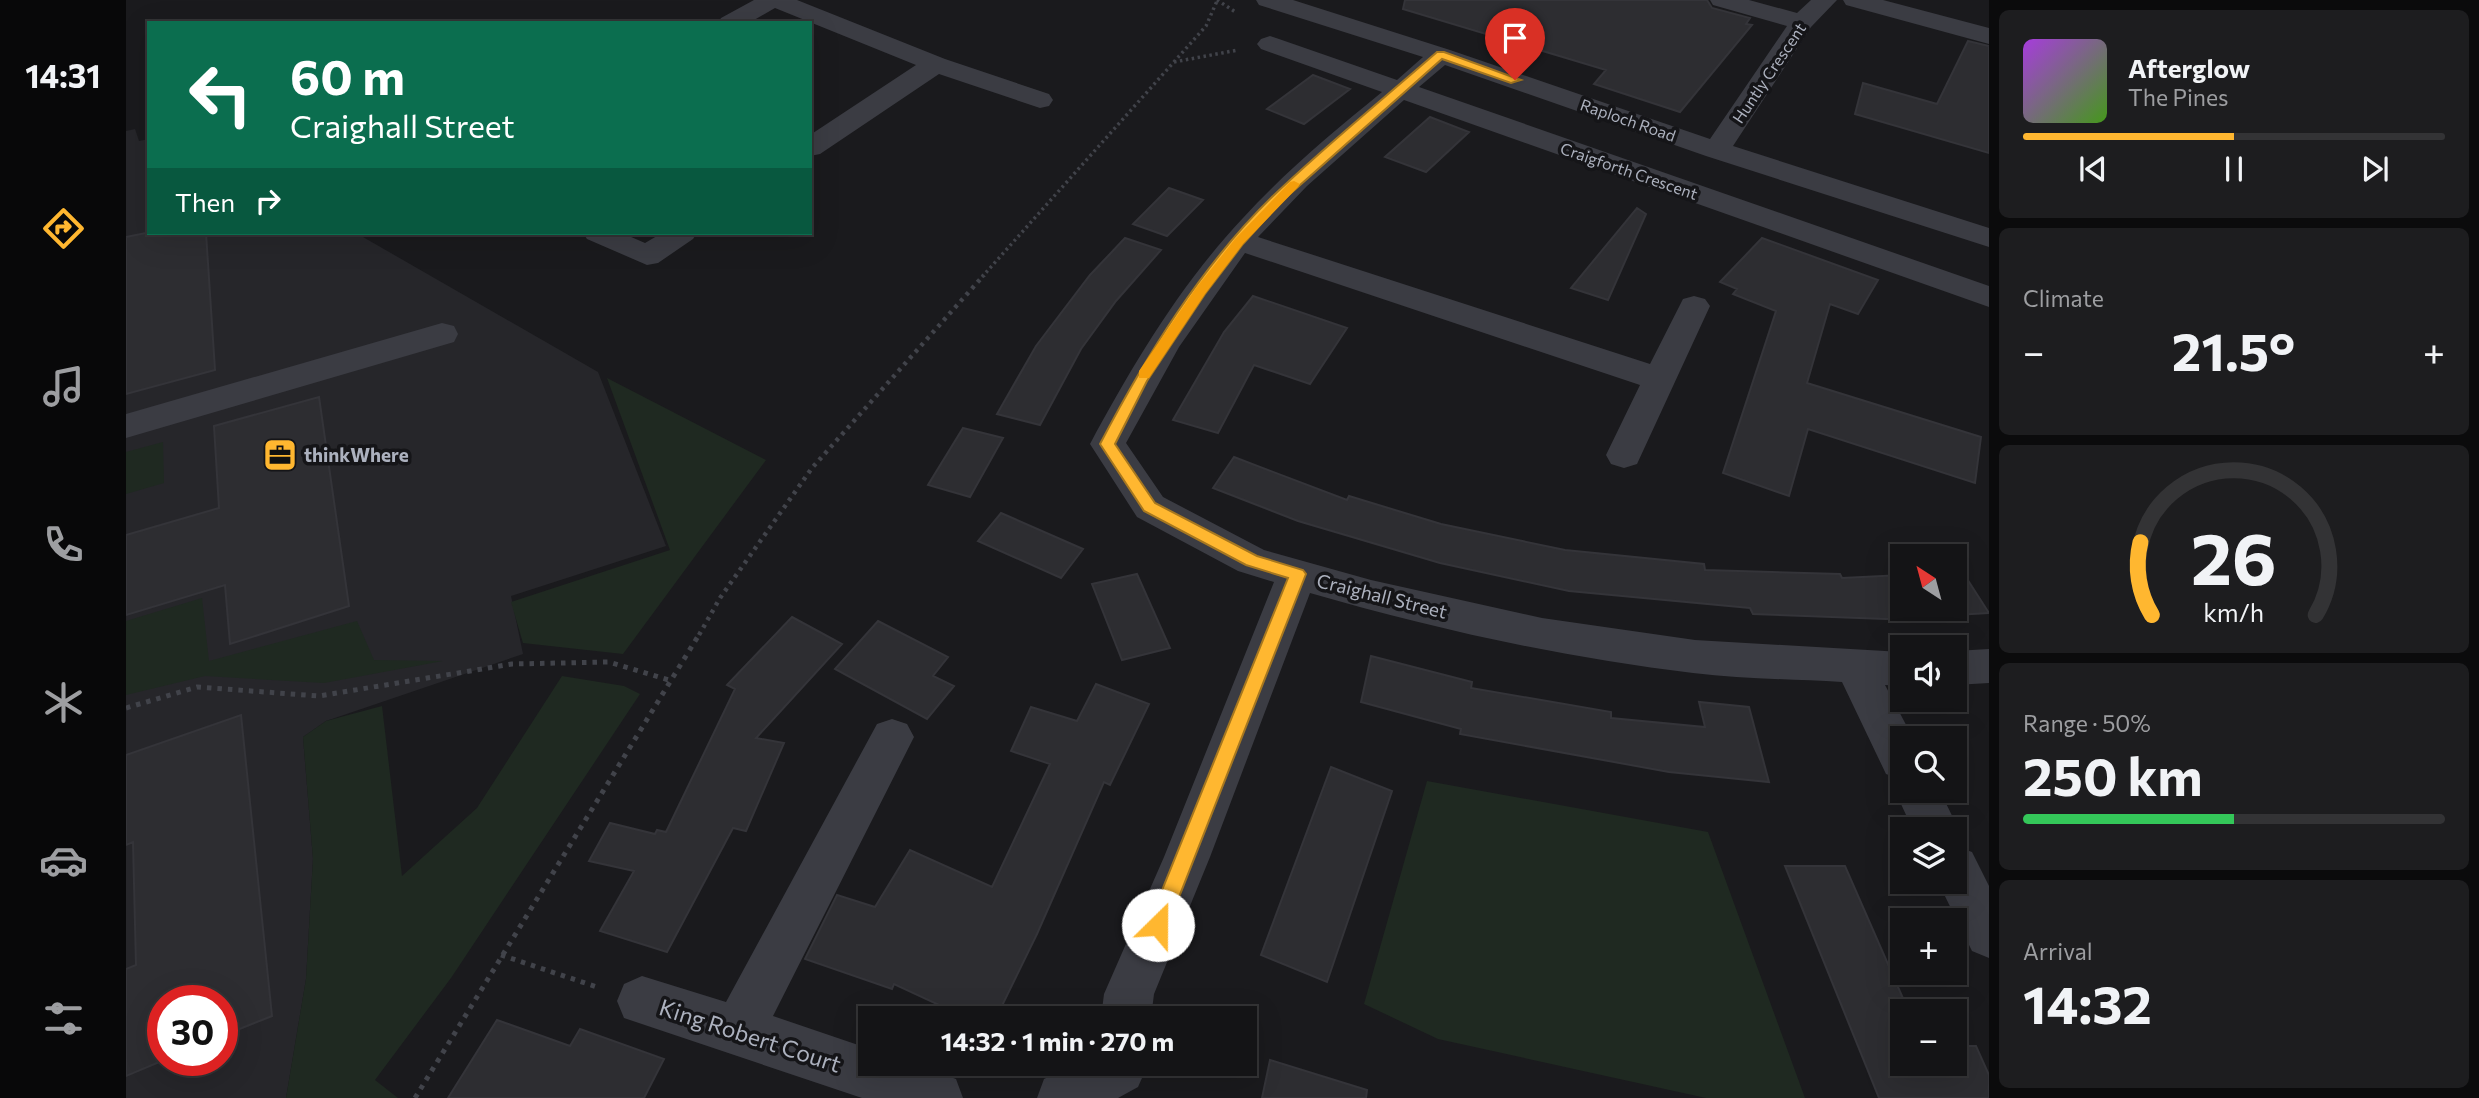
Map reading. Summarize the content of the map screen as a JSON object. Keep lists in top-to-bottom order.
{
  "streets": {
    "street": [
      "Huntly Crescent",
      "Raploch Road",
      "Craigforth Crescent",
      "Craighall Street",
      "King Robert Court"
    ]
  },
  "crossings": [
    ["Huntly Crescent", "Raploch Road"],
    ["Raploch Road", "Craighall Street"],
    ["Craigforth Crescent", "Craighall Street"]
  ],
  "places": {
    "office": ["thinkWhere"]
  },
  "north": "top left",
  "page": {
    "tabs": "14:31",
    "turn": ["60 m", "Craighall Street"],
    "song": ["Afterglow", "The Pines"],
    "then": "Then",
    "tile": [
      "Climate",
      ["Range · 50%", "250 km"],
      ["Arrival", "14:32"]
    ],
    "heat": ["−", "21.5°", "+"],
    "map_buttons": ["+", "−"],
    "limit": "30",
    "trip": "14:32 · 1 min · 270 m",
    "gauge": ["26", "km/h"]
  }
}
